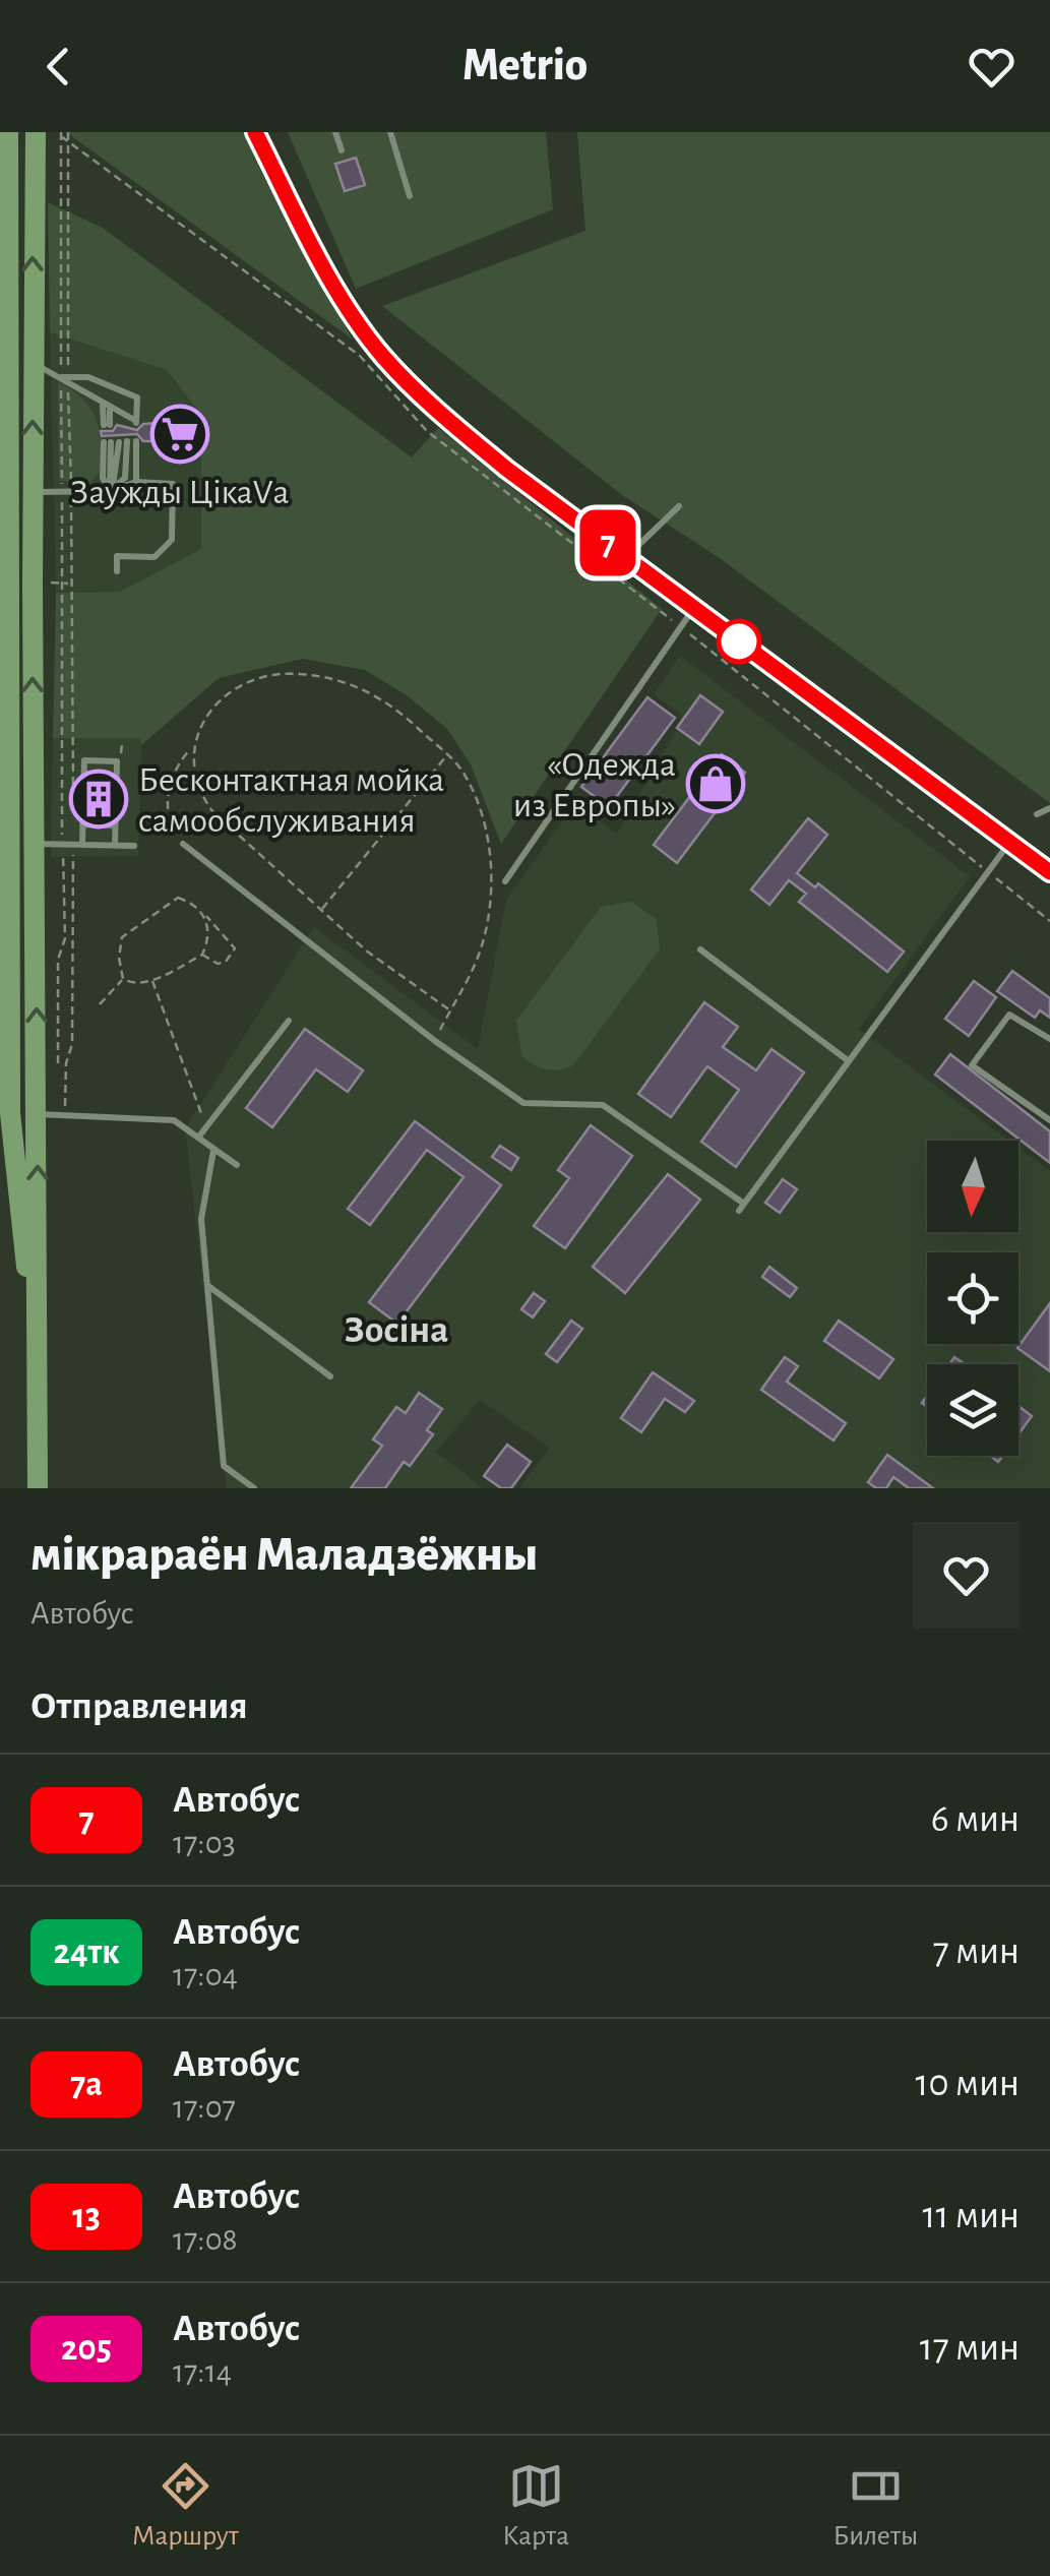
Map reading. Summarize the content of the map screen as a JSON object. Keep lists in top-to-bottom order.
{
  "districts": ["Зосіна"],
  "places": {
    "supermarket": ["Заужды ЦікаVа"],
    "shop": ["«Одежда из Европы»"],
    "building": ["Бесконтактная мойка самообслуживания"]
  },
  "lines": ["bus line 7"],
  "north": "bottom",
  "page": {
    "header": "Metrio",
    "on_map": "7",
    "heading": [
      ["мікрараён Маладзёжны", "Автобус"],
      "Отправления"
    ],
    "list": [
      {
        "mark": "7",
        "name": "Автобус",
        "note": "17:03",
        "value": "6 мин"
      },
      {
        "mark": "24тк",
        "name": "Автобус",
        "note": "17:04",
        "value": "7 мин"
      },
      {
        "mark": "7а",
        "name": "Автобус",
        "note": "17:07",
        "value": "10 мин"
      },
      {
        "mark": "13",
        "name": "Автобус",
        "note": "17:08",
        "value": "11 мин"
      },
      {
        "mark": "205",
        "name": "Автобус",
        "note": "17:14",
        "value": "17 мин"
      }
    ],
    "tabs": ["Маршрут", "Карта", "Билеты"]
  }
}
